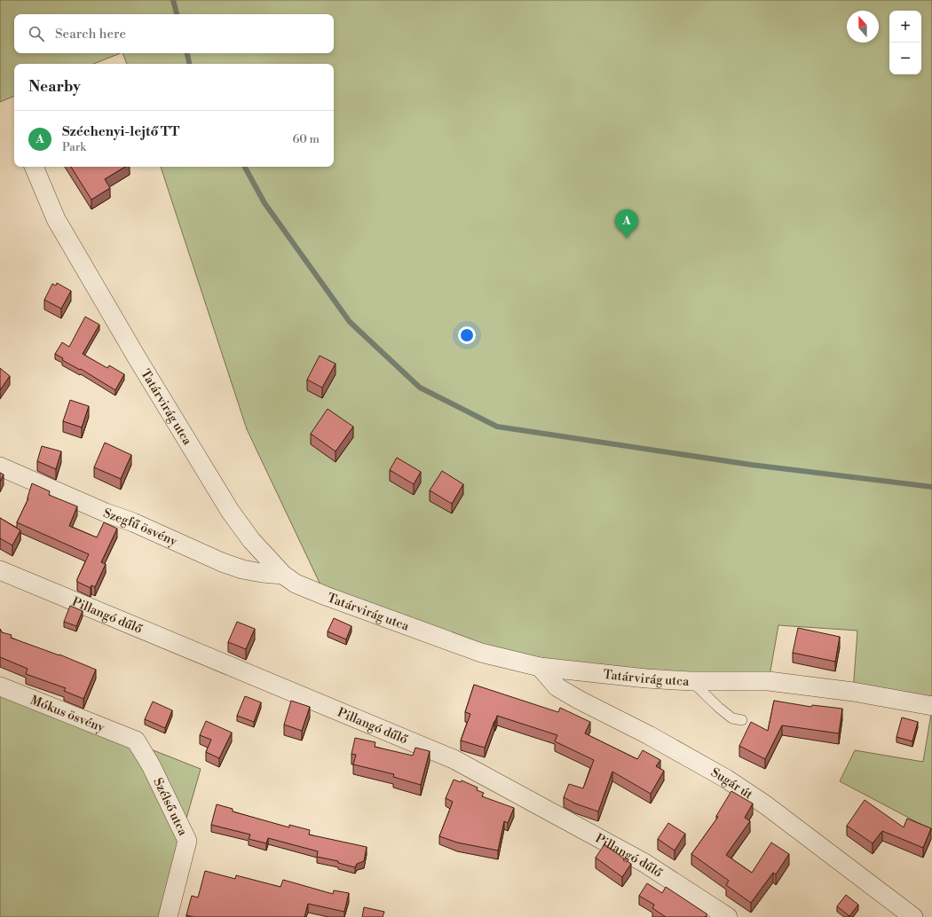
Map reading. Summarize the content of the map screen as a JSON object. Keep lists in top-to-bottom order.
{
  "streets": {
    "street": [
      "Tatárvirág utca",
      "Szegfű ösvény",
      "Pillangó dűlő",
      "Mókus ösvény",
      "Sugár út",
      "Szélső utca"
    ]
  },
  "crossings": [
    ["Tatárvirág utca", "Szegfű ösvény"],
    ["Tatárvirág utca", "Sugár út"],
    ["Mókus ösvény", "Szélső utca"]
  ],
  "north": "top",
  "page": {
    "map_buttons": ["+", "−"],
    "search": "Search here",
    "heading": "Nearby",
    "list": [
      {
        "mark": "A",
        "name": "Széchenyi-lejtő TT",
        "note": "Park",
        "value": "60 m"
      }
    ],
    "pins": "A"
  }
}
